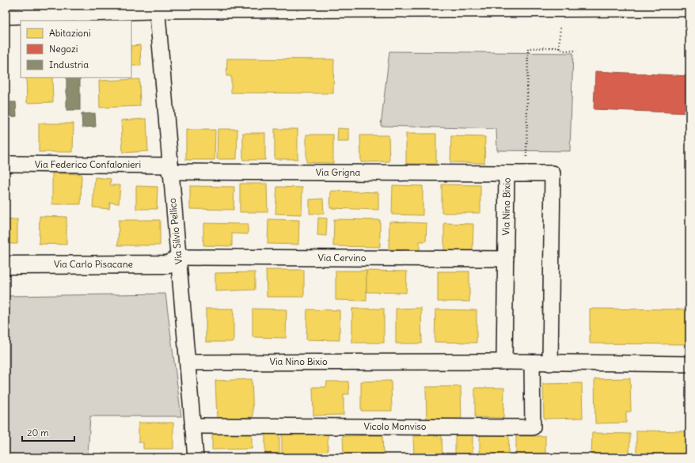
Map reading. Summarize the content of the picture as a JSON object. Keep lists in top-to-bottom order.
{
  "streets": {
    "street": [
      "Via Federico Confalonieri",
      "Via Grigna",
      "Via Nino Bixio",
      "Via Silvio Pellico",
      "Via Cervino",
      "Via Carlo Pisacane",
      "Vicolo Monviso"
    ]
  },
  "crossings": [
    ["Via Federico Confalonieri", "Via Grigna"],
    ["Via Federico Confalonieri", "Via Silvio Pellico"],
    ["Via Grigna", "Via Nino Bixio"],
    ["Via Grigna", "Via Silvio Pellico"],
    ["Via Nino Bixio", "Via Silvio Pellico"],
    ["Via Nino Bixio", "Via Cervino"],
    ["Via Nino Bixio", "Vicolo Monviso"],
    ["Via Silvio Pellico", "Via Cervino"],
    ["Via Silvio Pellico", "Via Carlo Pisacane"],
    ["Via Silvio Pellico", "Vicolo Monviso"],
    ["Via Cervino", "Via Carlo Pisacane"]
  ],
  "legend": ["Abitazioni", "Negozi", "Industria"],
  "scale_bar": "20 m"
}
